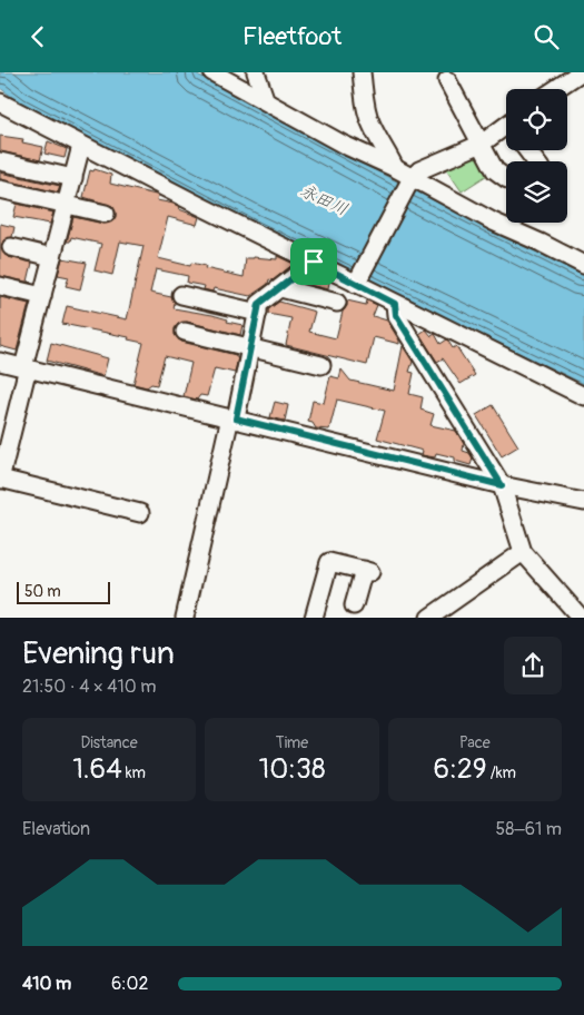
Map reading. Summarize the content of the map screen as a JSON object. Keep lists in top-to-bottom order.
{
  "water": ["永田川"],
  "scale_bar": "50 m",
  "page": {
    "header": "Fleetfoot",
    "scale": "50 m",
    "heading": ["Evening run", "21:50 · 4 × 410 m"],
    "stats": [
      ["Distance", "1.64 km"],
      ["Time", "10:38"],
      ["Pace", "6:29 /km"]
    ],
    "chart": ["Elevation", "58–61 m"],
    "list": [
      {
        "name": "410 m",
        "note": "6:02"
      }
    ]
  }
}
